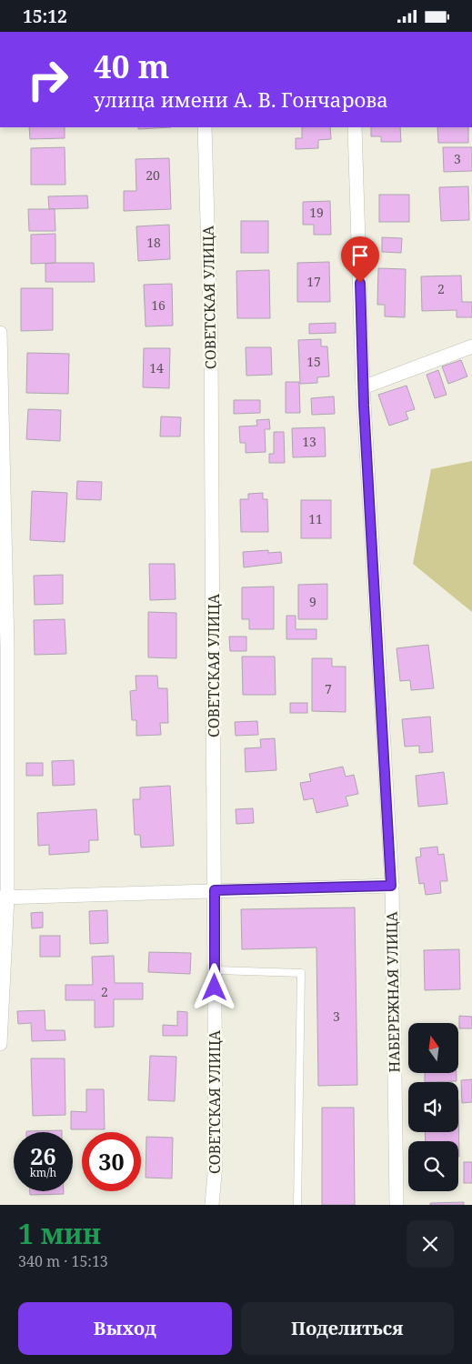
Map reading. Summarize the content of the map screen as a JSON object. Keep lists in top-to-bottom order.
{
  "streets": {
    "street": ["СОВЕТСКАЯ УЛИЦА", "НАБЕРЕЖНАЯ УЛИЦА"]
  },
  "house_numbers": [
    "3",
    "20",
    "19",
    "18",
    "17",
    "2",
    "16",
    "15",
    "14",
    "13",
    "11",
    "9",
    "7",
    "2",
    "3"
  ],
  "north": "top",
  "page": {
    "status": "15:12",
    "turn": ["40 m", "улица имени А. В. Гончарова"],
    "speed": "26 km/h",
    "limit": "30",
    "heading": ["1 мин", "340 m · 15:13"],
    "buttons": ["Выход", "Поделиться"]
  }
}
